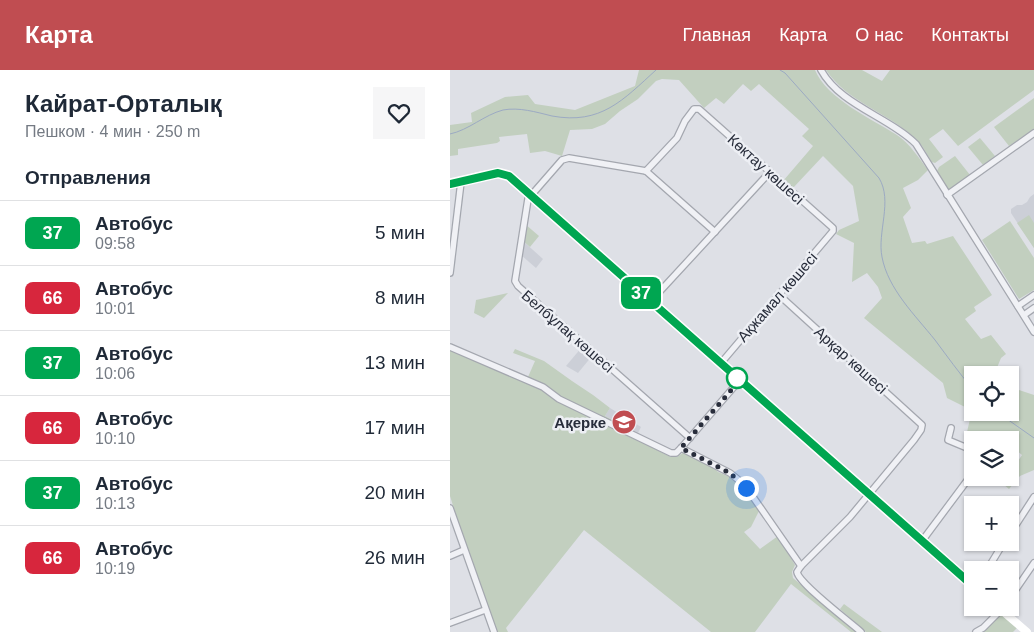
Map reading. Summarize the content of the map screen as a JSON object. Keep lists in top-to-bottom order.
{
  "streets": {
    "street": [
      "Көктау көшесі",
      "Ақжамал көшесі",
      "Белбұлақ көшесі",
      "Арқар көшесі"
    ]
  },
  "crossings": [
    ["Көктау көшесі", "Ақжамал көшесі"],
    ["Ақжамал көшесі", "Арқар көшесі"]
  ],
  "places": {
    "school or university": ["Ақерке"]
  },
  "lines": ["bus line 37"],
  "page": {
    "header": "Карта",
    "nav": [
      "Главная",
      "Карта",
      "О нас",
      "Контакты"
    ],
    "heading": [
      ["Кайрат-Орталық", "Пешком · 4 мин · 250 m"],
      "Отправления"
    ],
    "on_map": "37",
    "list": [
      {
        "mark": "37",
        "name": "Автобус",
        "note": "09:58",
        "value": "5 мин"
      },
      {
        "mark": "66",
        "name": "Автобус",
        "note": "10:01",
        "value": "8 мин"
      },
      {
        "mark": "37",
        "name": "Автобус",
        "note": "10:06",
        "value": "13 мин"
      },
      {
        "mark": "66",
        "name": "Автобус",
        "note": "10:10",
        "value": "17 мин"
      },
      {
        "mark": "37",
        "name": "Автобус",
        "note": "10:13",
        "value": "20 мин"
      },
      {
        "mark": "66",
        "name": "Автобус",
        "note": "10:19",
        "value": "26 мин"
      }
    ],
    "map_buttons": ["+", "−"]
  }
}
